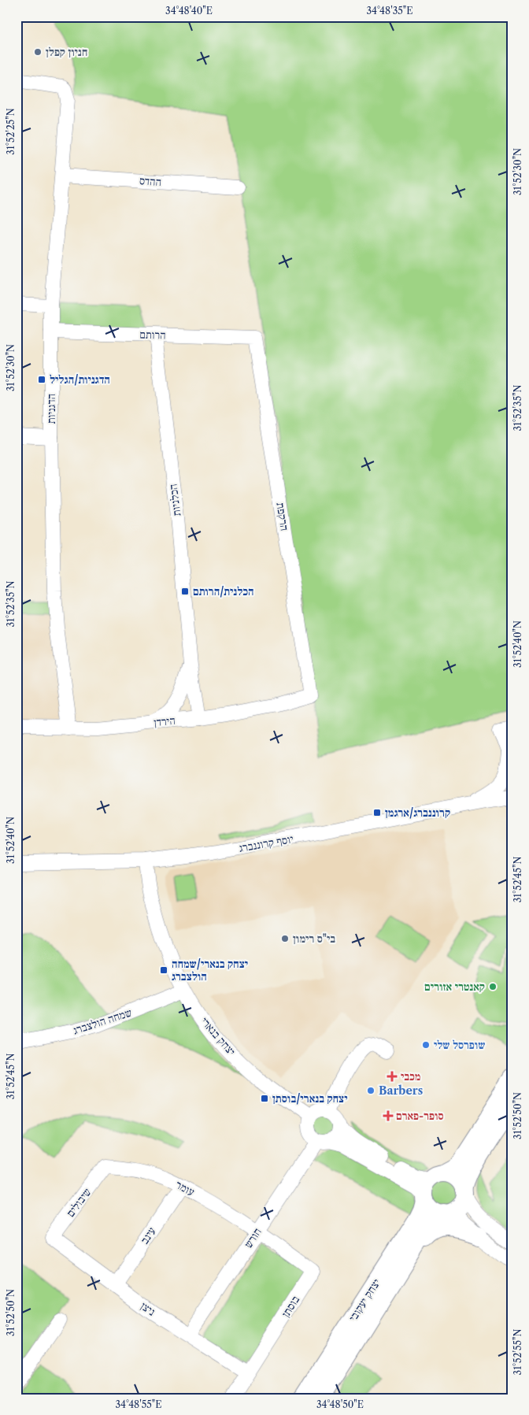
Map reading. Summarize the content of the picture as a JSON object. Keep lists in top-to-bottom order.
{
  "streets": {
    "main road": ["יצחק יעקובי"],
    "street": [
      "ההדס",
      "הרותם",
      "הדגניות",
      "הכלניות",
      "הרקפת",
      "הירדן",
      "יוסף קרוננברג",
      "שמחה הולצברג",
      "יצחק בנארי",
      "עומר",
      "שיבולים",
      "עינב",
      "חורש",
      "בוסתן",
      "ניצן"
    ]
  },
  "crossings": [
    ["ההדס", "הדגניות"],
    ["הרותם", "הדגניות"],
    ["הרותם", "הכלניות"],
    ["הרותם", "הרקפת"],
    ["הדגניות", "הירדן"],
    ["הכלניות", "הירדן"],
    ["הרקפת", "הירדן"],
    ["יוסף קרוננברג", "יצחק בנארי"],
    ["שמחה הולצברג", "יצחק בנארי"],
    ["יצחק בנארי", "חורש"],
    ["עומר", "שיבולים"],
    ["עומר", "עינב"],
    ["עומר", "חורש"],
    ["עומר", "בוסתן"],
    ["שיבולים", "ניצן"],
    ["עינב", "ניצן"],
    ["חורש", "בוסתן"],
    ["חורש", "ניצן"],
    ["בוסתן", "ניצן"]
  ],
  "places": {
    "other": [
      "חניון קפלן",
      "בי\"ס רימון",
      "קאנטרי אזורים",
      "שופרסל שלי",
      "Barbers"
    ],
    "transit": [
      "הדגניות/הגליל",
      "הכלנית/הרותם",
      "קרוננברג/ארגמן",
      "יצחק בנארי/שמחה הולצברג",
      "יצחק בנארי/בוסתן"
    ],
    "health": ["מכבי", "סופר-פארם"]
  },
  "coordinates": [
    "34°48'40\"E",
    "34°48'35\"E",
    "31°52'25\"N",
    "31°52'30\"N",
    "31°52'35\"N",
    "31°52'40\"N",
    "31°52'45\"N",
    "31°52'50\"N",
    "31°52'55\"N",
    "34°48'55\"E",
    "34°48'50\"E"
  ]
}
